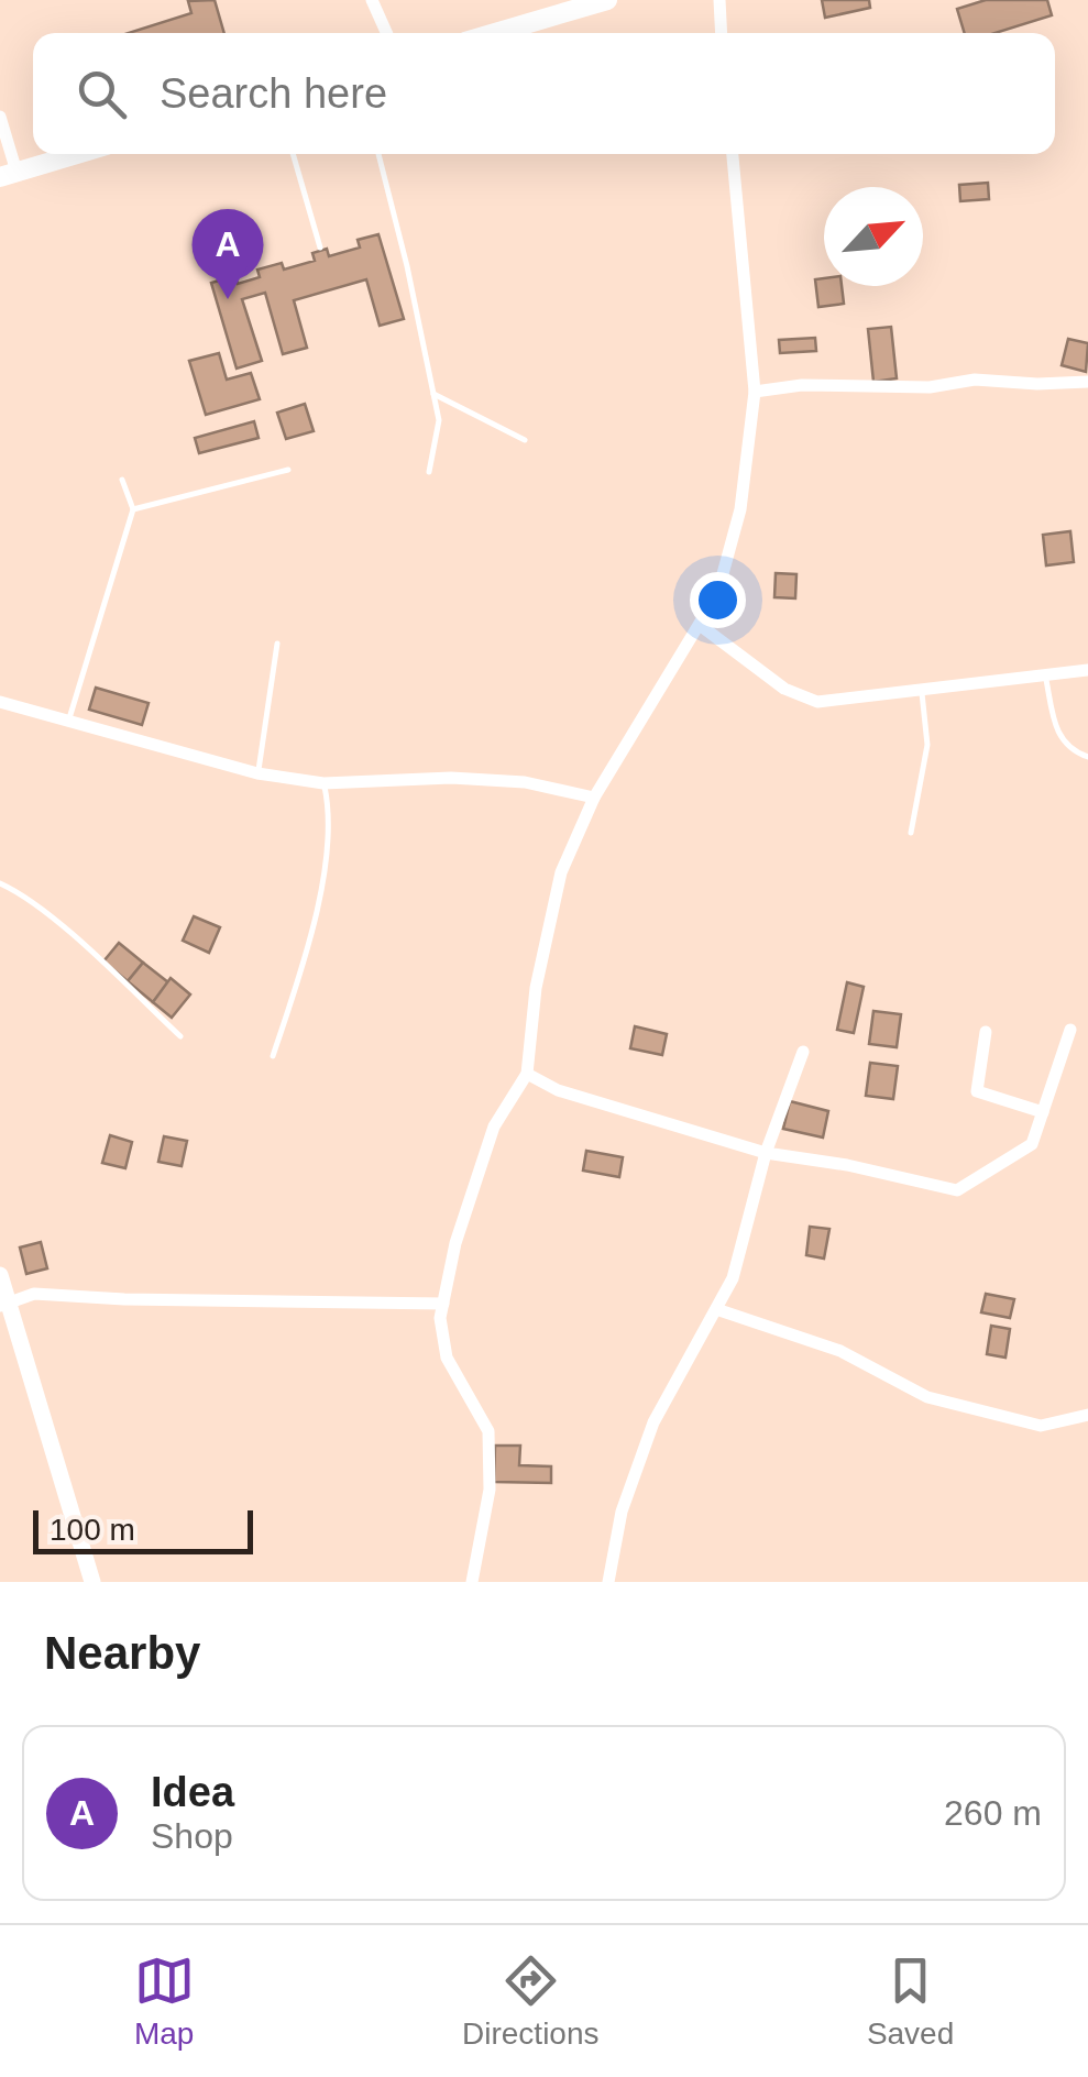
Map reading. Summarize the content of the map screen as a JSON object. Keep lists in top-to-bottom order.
{
  "scale_bar": "100 m",
  "north": "top right",
  "page": {
    "search": "Search here",
    "pins": "A",
    "scale": "100 m",
    "heading": "Nearby",
    "list": [
      {
        "mark": "A",
        "name": "Idea",
        "note": "Shop",
        "value": "260 m"
      }
    ],
    "nav": ["Map", "Directions", "Saved"]
  }
}
